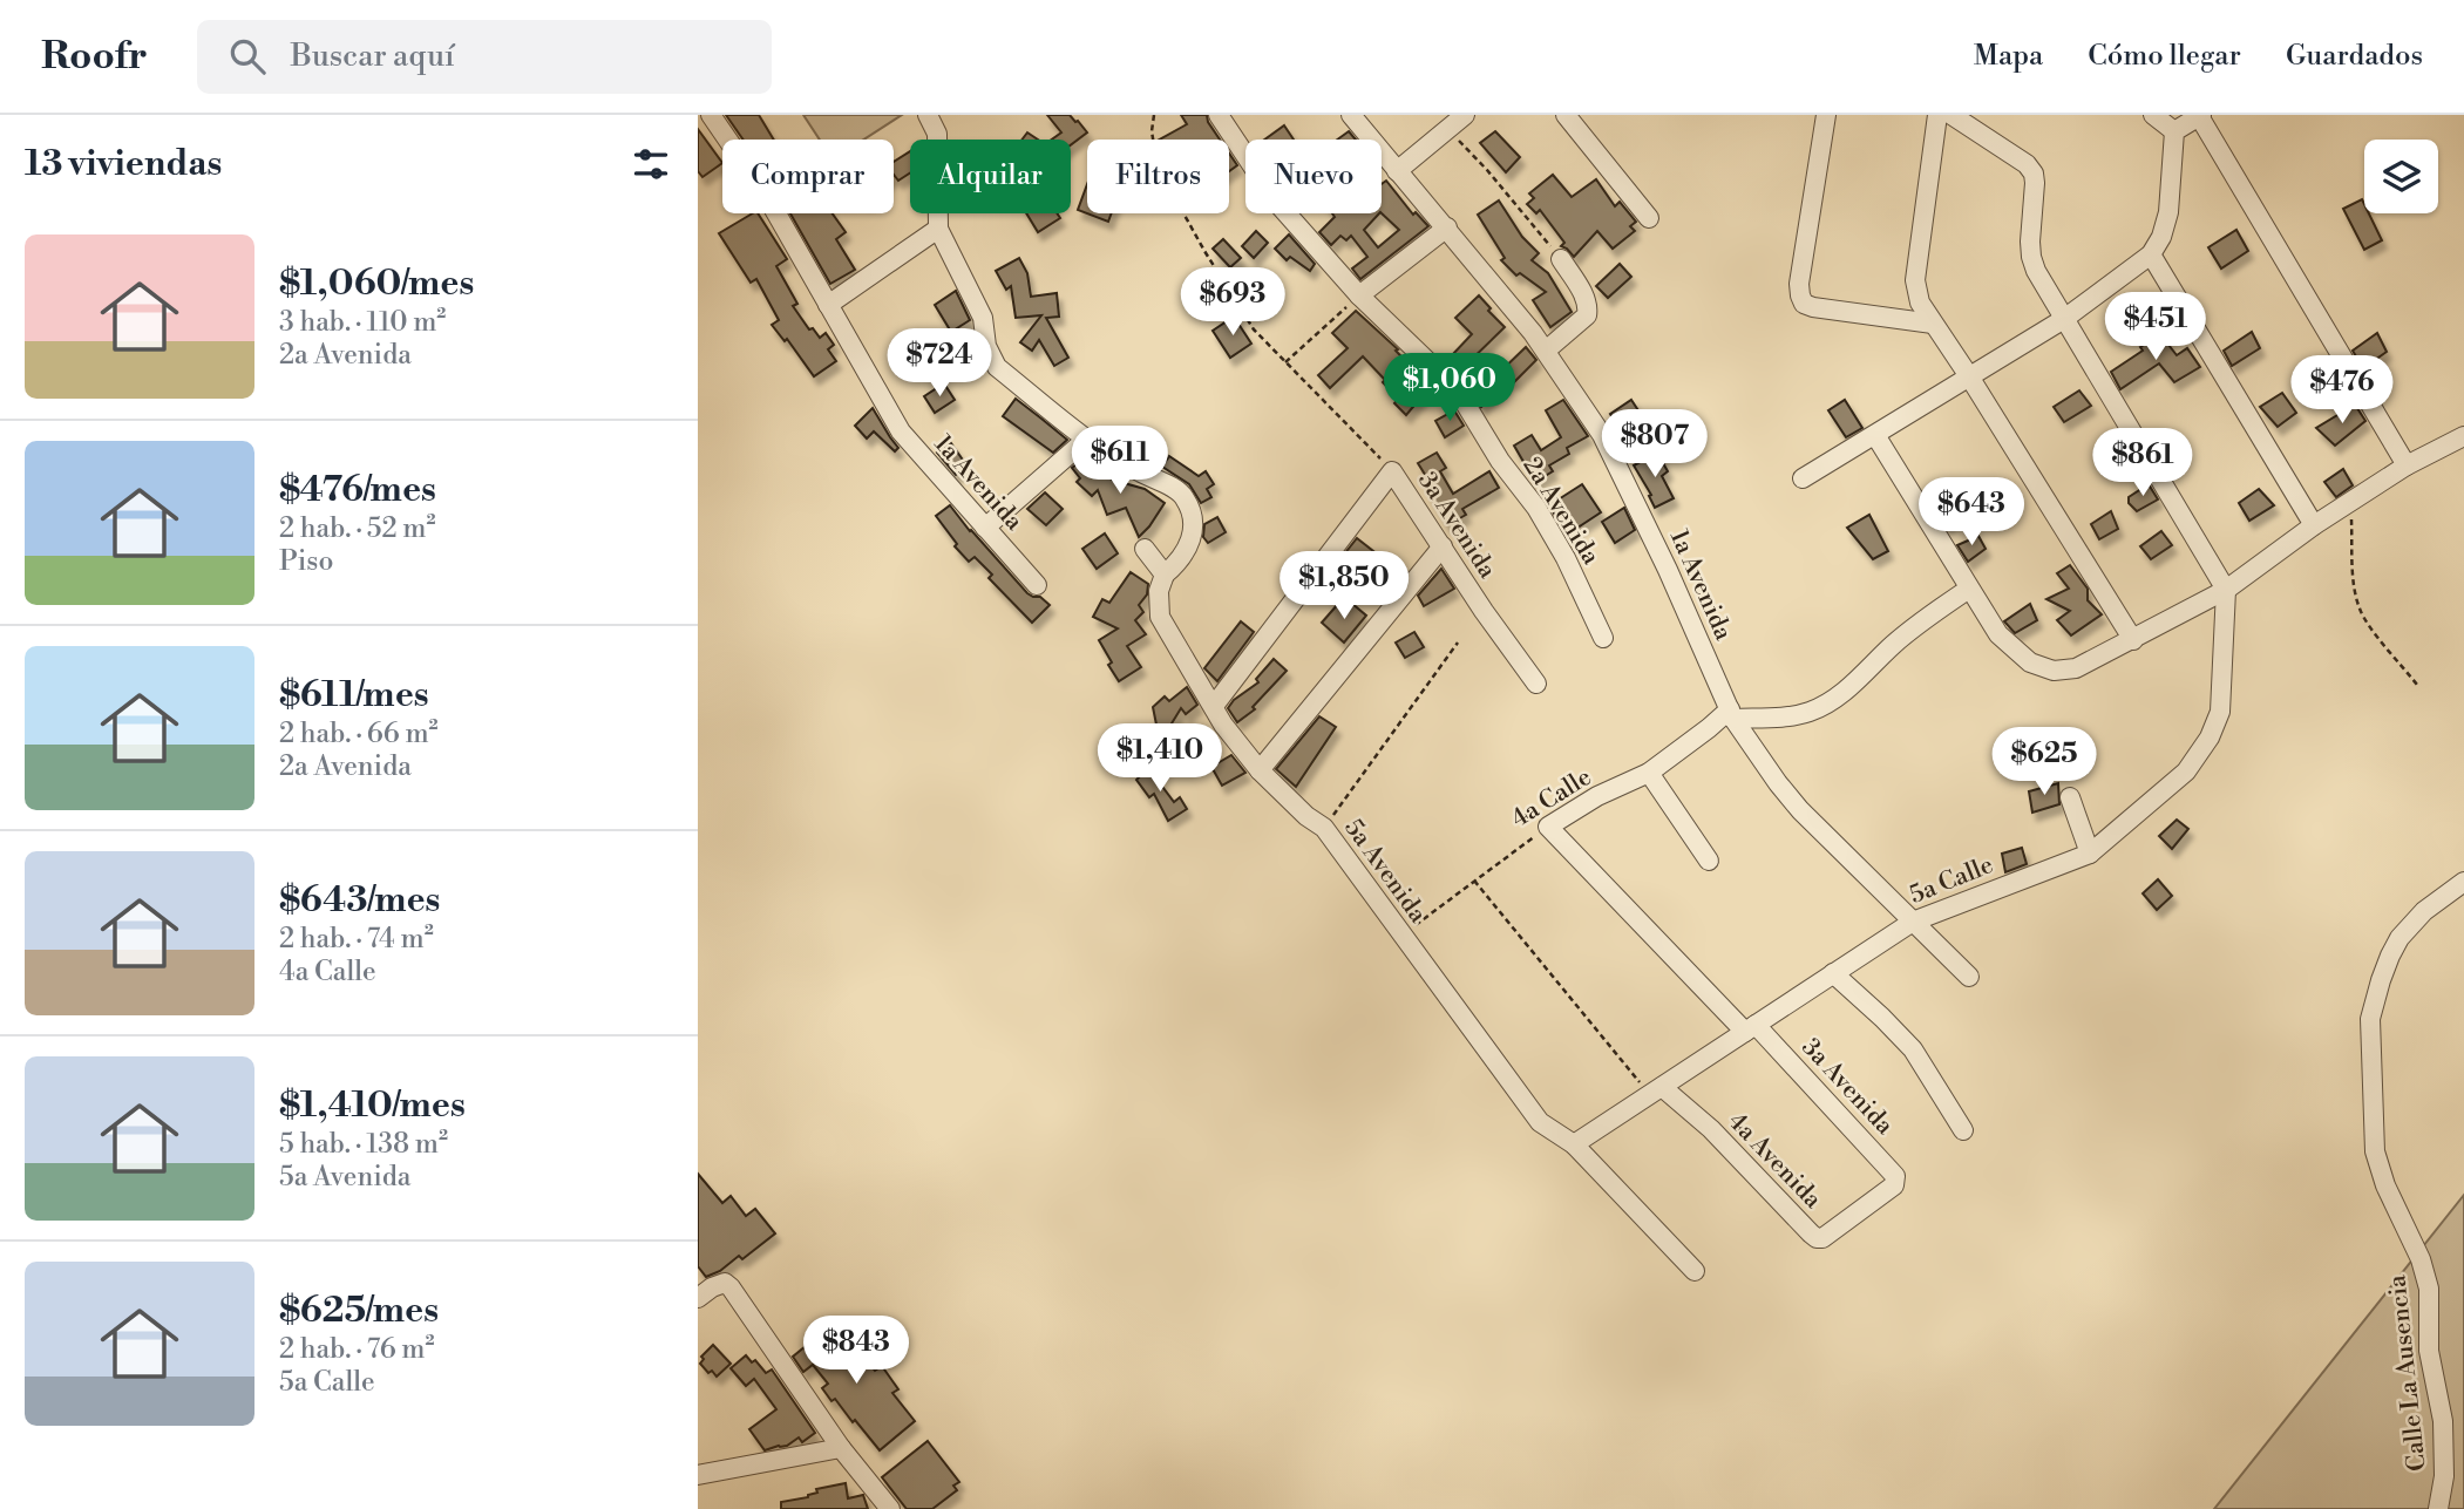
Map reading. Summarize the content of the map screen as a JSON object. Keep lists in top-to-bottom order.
{
  "streets": {
    "street": [
      "1a Avenida",
      "2a Avenida",
      "3a Avenida",
      "4a Calle",
      "5a Avenida",
      "5a Calle",
      "4a Avenida",
      "Calle La Ausencia"
    ]
  },
  "crossings": [
    ["1a Avenida", "4a Calle"],
    ["1a Avenida", "5a Calle"],
    ["3a Avenida", "4a Calle"],
    ["3a Avenida", "5a Calle"],
    ["3a Avenida", "4a Avenida"],
    ["4a Calle", "5a Avenida"],
    ["5a Avenida", "5a Calle"],
    ["5a Calle", "4a Avenida"]
  ],
  "page": {
    "header": "Roofr",
    "search": "Buscar aquí",
    "nav": ["Mapa", "Cómo llegar", "Guardados"],
    "heading": "13 viviendas",
    "chip": [
      "Comprar",
      "Alquilar",
      "Filtros",
      "Nuevo"
    ],
    "list": [
      {
        "name": "$1,060/mes",
        "note": "3 hab. · 110 m² · 2a Avenida"
      },
      {
        "name": "$476/mes",
        "note": "2 hab. · 52 m² · Piso"
      },
      {
        "name": "$611/mes",
        "note": "2 hab. · 66 m² · 2a Avenida"
      },
      {
        "name": "$643/mes",
        "note": "2 hab. · 74 m² · 4a Calle"
      },
      {
        "name": "$1,410/mes",
        "note": "5 hab. · 138 m² · 5a Avenida"
      },
      {
        "name": "$625/mes",
        "note": "2 hab. · 76 m² · 5a Calle"
      }
    ],
    "price": [
      "$693",
      "$451",
      "$724",
      "$1,060",
      "$476",
      "$807",
      "$611",
      "$861",
      "$643",
      "$1,850",
      "$1,410",
      "$625",
      "$843"
    ]
  }
}
